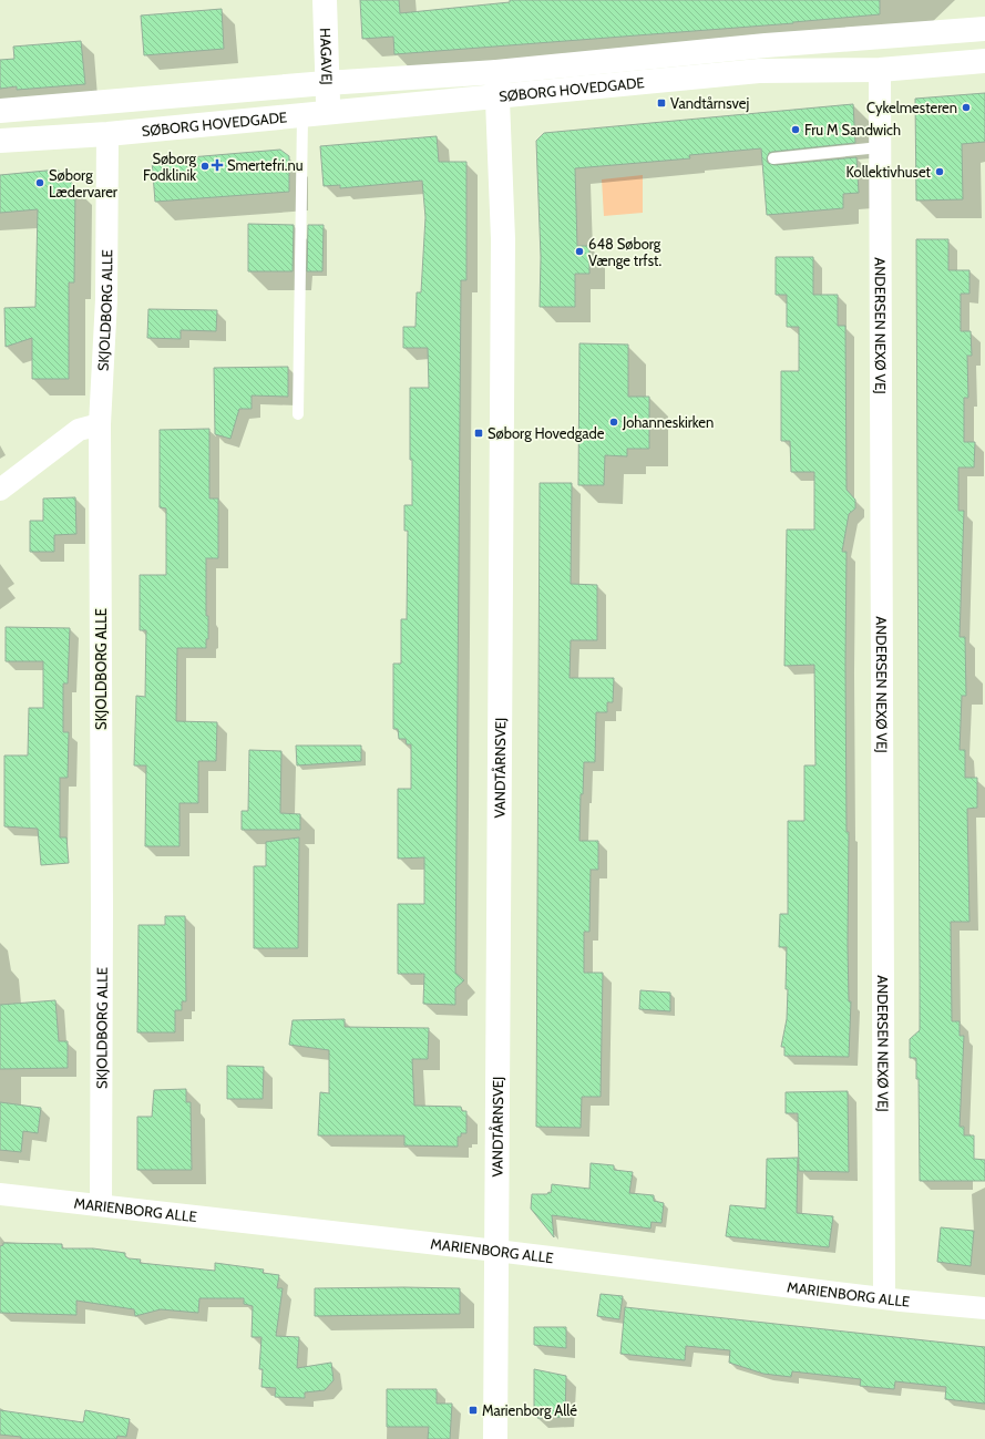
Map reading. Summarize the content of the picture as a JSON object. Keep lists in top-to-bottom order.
{
  "streets": {
    "street": [
      "HAGAVEJ",
      "SØBORG HOVEDGADE",
      "SKJOLDBORG ALLE",
      "ANDERSEN NEXØ VEJ",
      "VANDTÅRNSVEJ",
      "MARIENBORG ALLE"
    ]
  },
  "crossings": [
    ["HAGAVEJ", "SØBORG HOVEDGADE"],
    ["SØBORG HOVEDGADE", "SKJOLDBORG ALLE"],
    ["SØBORG HOVEDGADE", "ANDERSEN NEXØ VEJ"],
    ["SØBORG HOVEDGADE", "VANDTÅRNSVEJ"],
    ["SKJOLDBORG ALLE", "MARIENBORG ALLE"],
    ["ANDERSEN NEXØ VEJ", "MARIENBORG ALLE"],
    ["VANDTÅRNSVEJ", "MARIENBORG ALLE"]
  ],
  "places": {
    "transit": ["Vandtårnsvej", "Søborg Hovedgade", "Marienborg Allé"],
    "other": [
      "Cykelmesteren",
      "Fru M Sandwich",
      "Søborg Fodklinik",
      "Kollektivhuset",
      "Søborg Lædervarer",
      "648 Søborg Vænge trfst.",
      "Johanneskirken"
    ],
    "health": ["Smertefri.nu"]
  }
}
